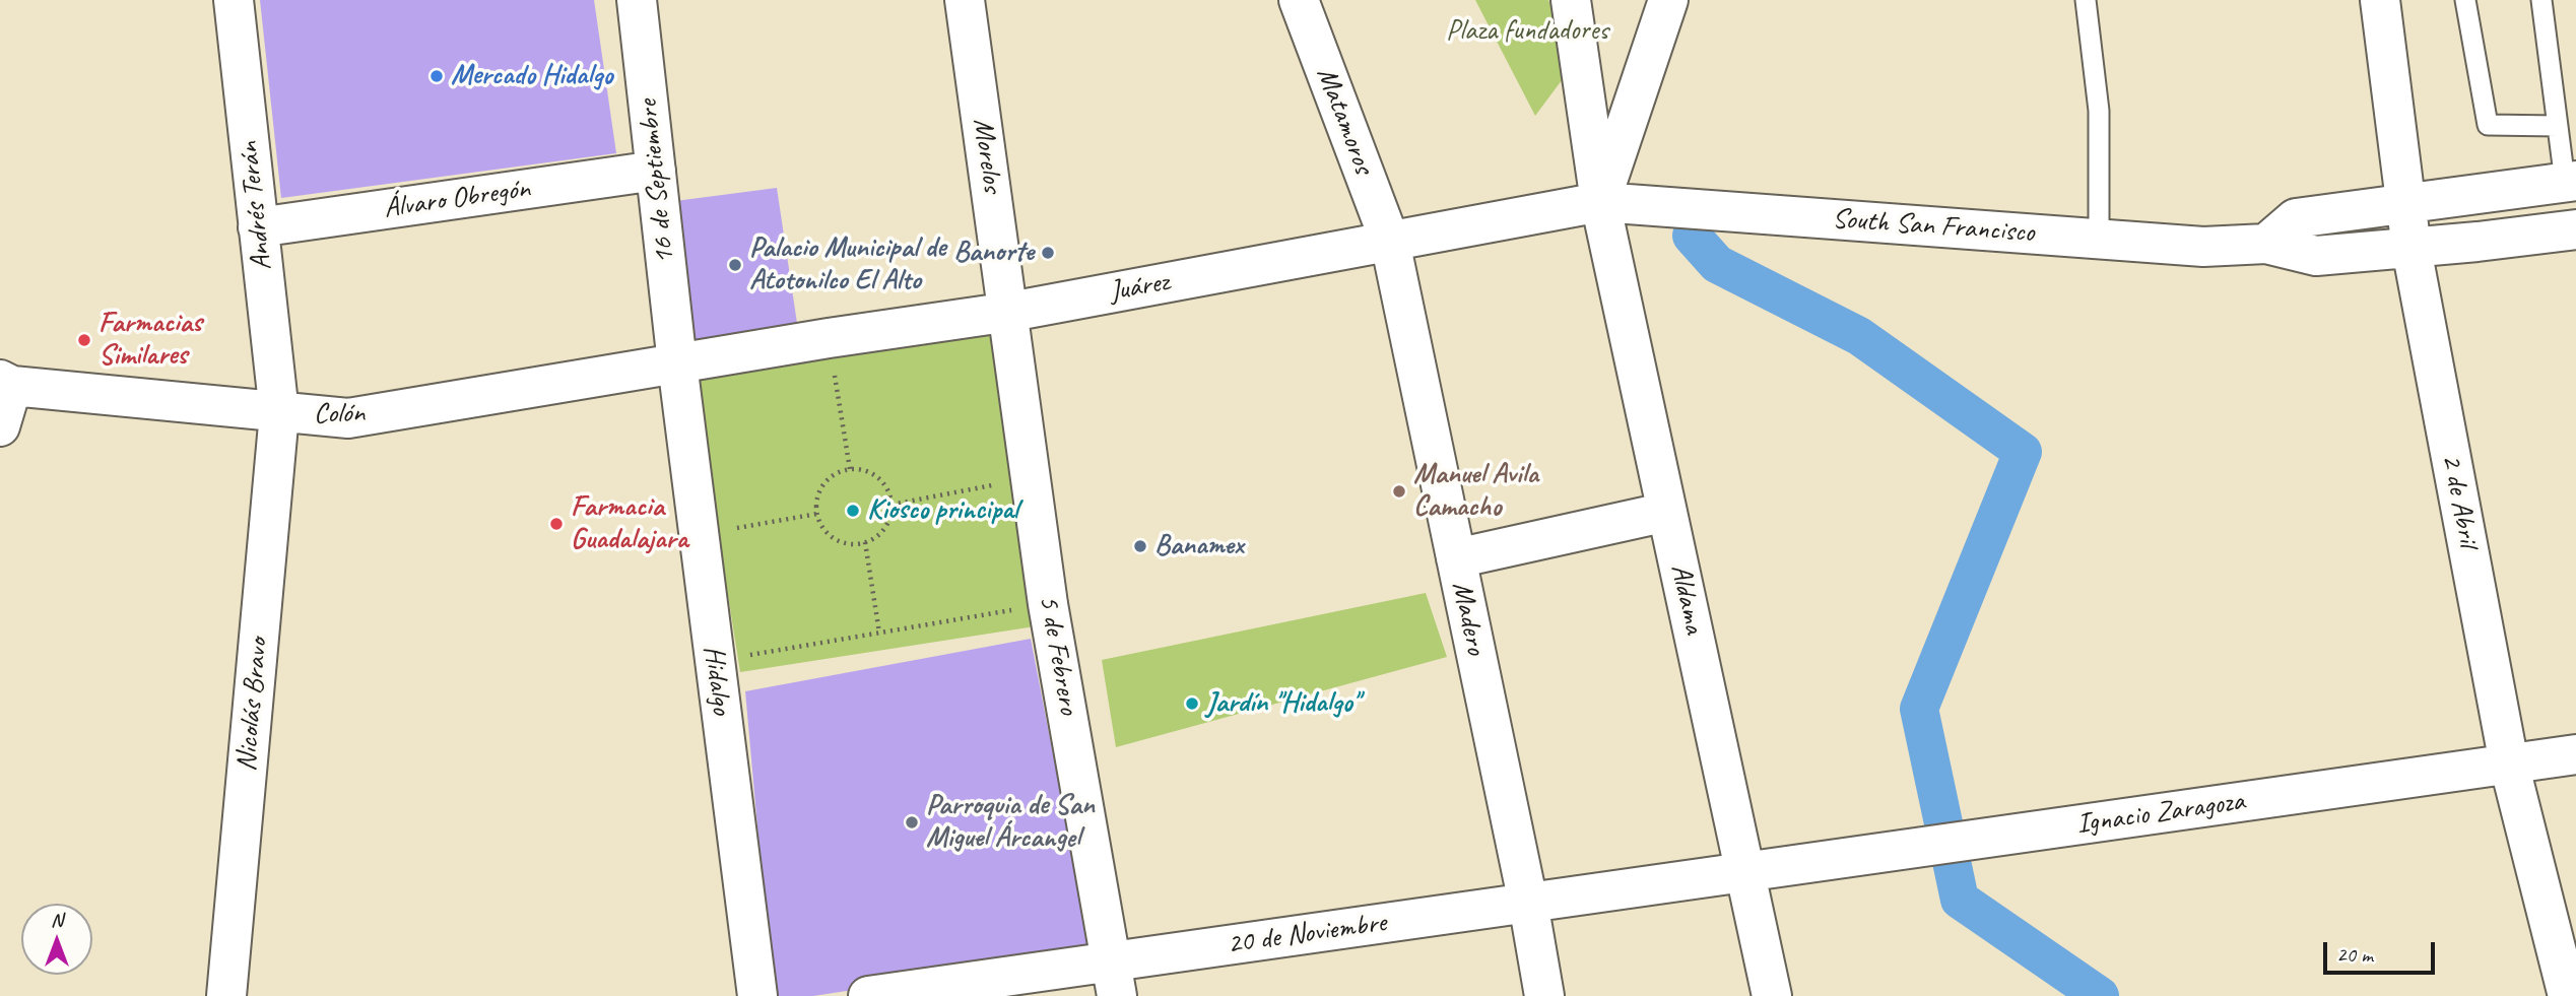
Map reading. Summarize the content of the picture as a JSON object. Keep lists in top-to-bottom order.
{
  "streets": {
    "street": [
      "Matamoros",
      "Morelos",
      "16 de Septiembre",
      "Álvaro Obregón",
      "Andrés Terán",
      "South San Francisco",
      "Juárez",
      "Colón",
      "2 de Abril",
      "Aldama",
      "Madero",
      "5 de Febrero",
      "Hidalgo",
      "Nicolás Bravo",
      "Ignacio Zaragoza",
      "20 de Noviembre"
    ]
  },
  "crossings": [
    ["Matamoros", "Juárez"],
    ["Matamoros", "Madero"],
    ["Morelos", "Juárez"],
    ["Morelos", "5 de Febrero"],
    ["16 de Septiembre", "Álvaro Obregón"],
    ["16 de Septiembre", "Juárez"],
    ["16 de Septiembre", "Colón"],
    ["16 de Septiembre", "Hidalgo"],
    ["Álvaro Obregón", "Andrés Terán"],
    ["Andrés Terán", "Colón"],
    ["Andrés Terán", "Nicolás Bravo"],
    ["South San Francisco", "Juárez"],
    ["South San Francisco", "2 de Abril"],
    ["South San Francisco", "Aldama"],
    ["Juárez", "Colón"],
    ["Juárez", "Aldama"],
    ["Juárez", "Madero"],
    ["Juárez", "5 de Febrero"],
    ["Juárez", "Hidalgo"],
    ["Colón", "Hidalgo"],
    ["Colón", "Nicolás Bravo"],
    ["2 de Abril", "Ignacio Zaragoza"],
    ["Aldama", "Ignacio Zaragoza"],
    ["Aldama", "20 de Noviembre"],
    ["Madero", "20 de Noviembre"],
    ["5 de Febrero", "20 de Noviembre"],
    ["Ignacio Zaragoza", "20 de Noviembre"]
  ],
  "parks": ["Plaza fundadores"],
  "places": [
    "Mercado Hidalgo",
    "Banorte",
    "Palacio Municipal de Atotonilco El Alto",
    "Farmacias Similares",
    "Manuel Avila Camacho",
    "Kiosco principal",
    "Farmacia Guadalajara",
    "Banamex",
    "Jardín \"Hidalgo\"",
    "Parroquia de San Miguel Árcangel"
  ],
  "scale_bar": "20 m",
  "north": "top"
}
